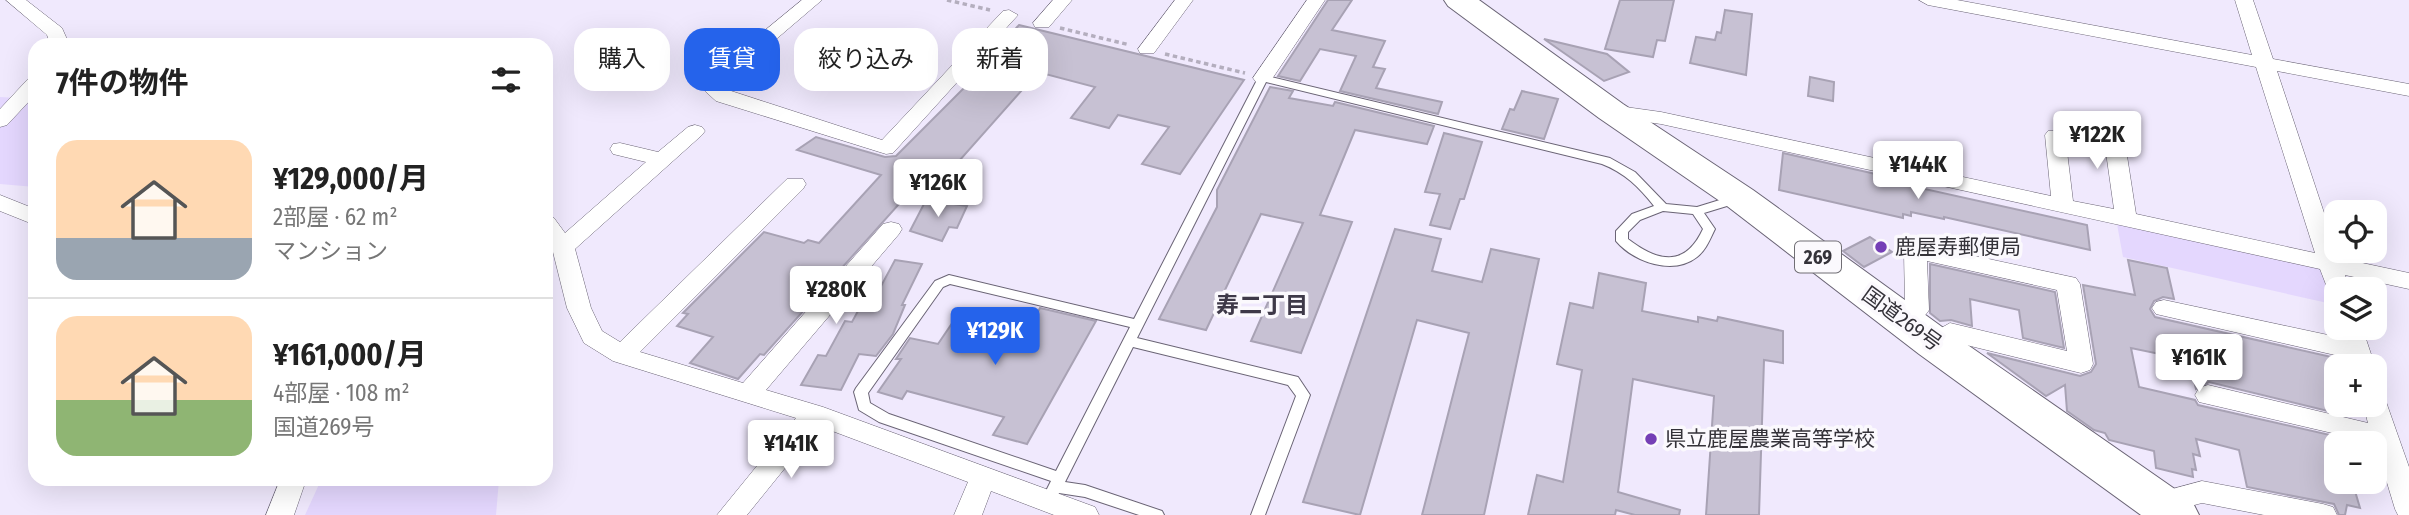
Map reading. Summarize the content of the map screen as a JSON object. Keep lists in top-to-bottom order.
{
  "streets": {
    "highway": ["269", "国道269号"]
  },
  "districts": ["寿二丁目"],
  "places": ["鹿屋寿郵便局", "県立鹿屋農業高等学校"],
  "page": {
    "chip": [
      "購入",
      "賃貸",
      "絞り込み",
      "新着"
    ],
    "heading": "7件の物件",
    "price": [
      "¥122K",
      "¥144K",
      "¥126K",
      "¥280K",
      "¥129K",
      "¥161K",
      "¥141K"
    ],
    "list": [
      {
        "name": "¥129,000/月",
        "note": "2部屋 · 62 m² · マンション"
      },
      {
        "name": "¥161,000/月",
        "note": "4部屋 · 108 m² · 国道269号"
      }
    ],
    "map_buttons": ["+", "−"]
  }
}
